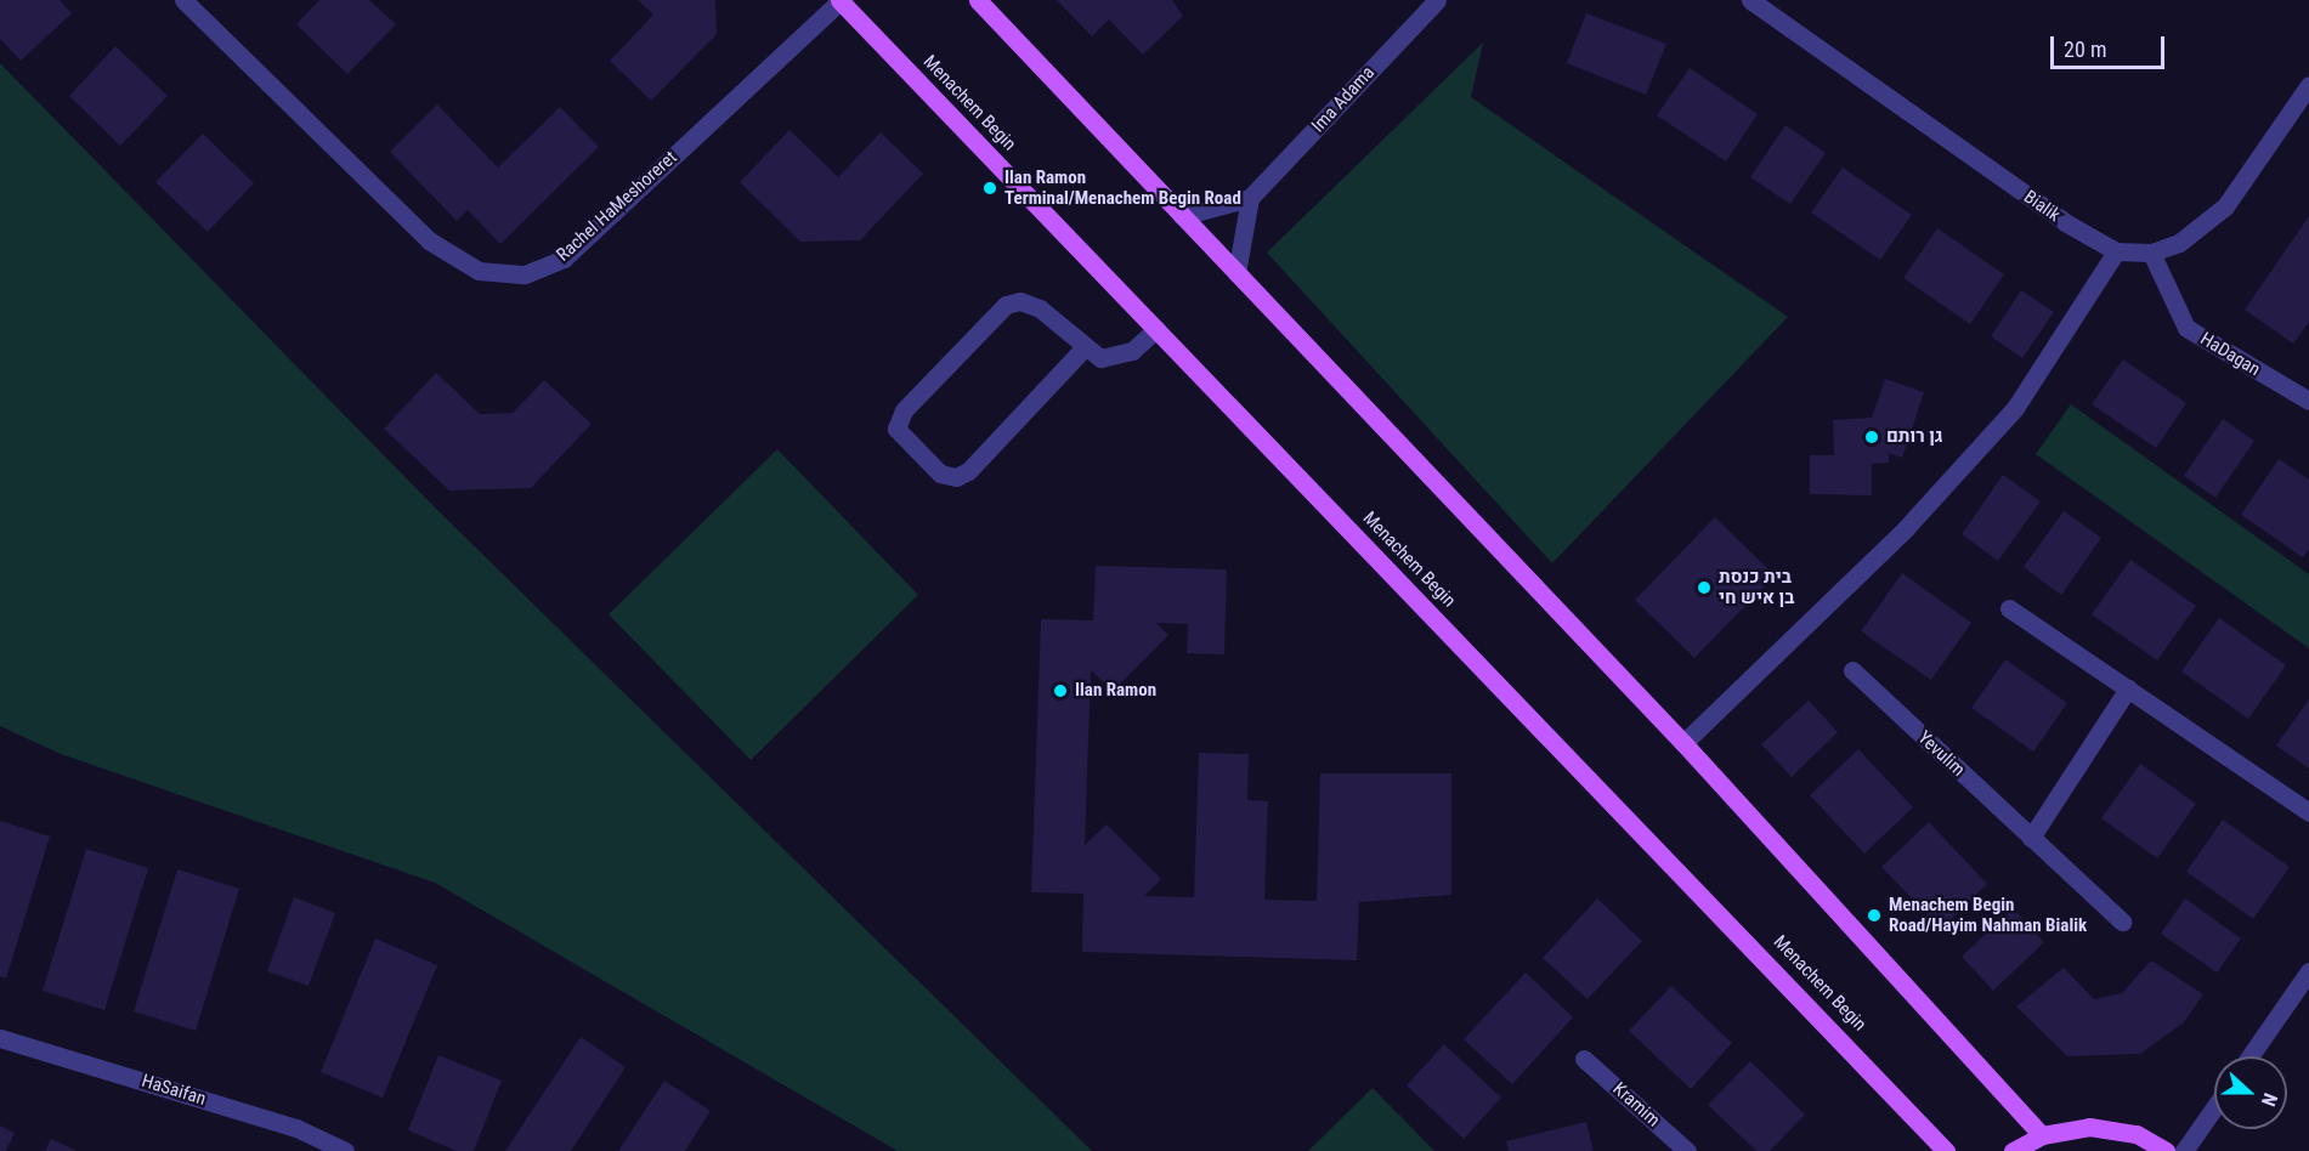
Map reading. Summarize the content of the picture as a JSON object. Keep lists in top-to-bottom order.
{
  "streets": {
    "main road": ["Menachem Begin"],
    "street": [
      "Ima Adama",
      "Rachel HaMeshoreret",
      "Bialik",
      "HaDagan",
      "Yevulim",
      "HaSaifan",
      "Kramim"
    ]
  },
  "crossings": [
    ["Menachem Begin", "Rachel HaMeshoreret"],
    ["Bialik", "HaDagan"]
  ],
  "places": [
    "Ilan Ramon Terminal/Menachem Begin Road",
    "גן רותם",
    "בית כנסת בן איש חי",
    "Ilan Ramon",
    "Menachem Begin Road/Hayim Nahman Bialik"
  ],
  "scale_bar": "20 m",
  "north": "right"
}
